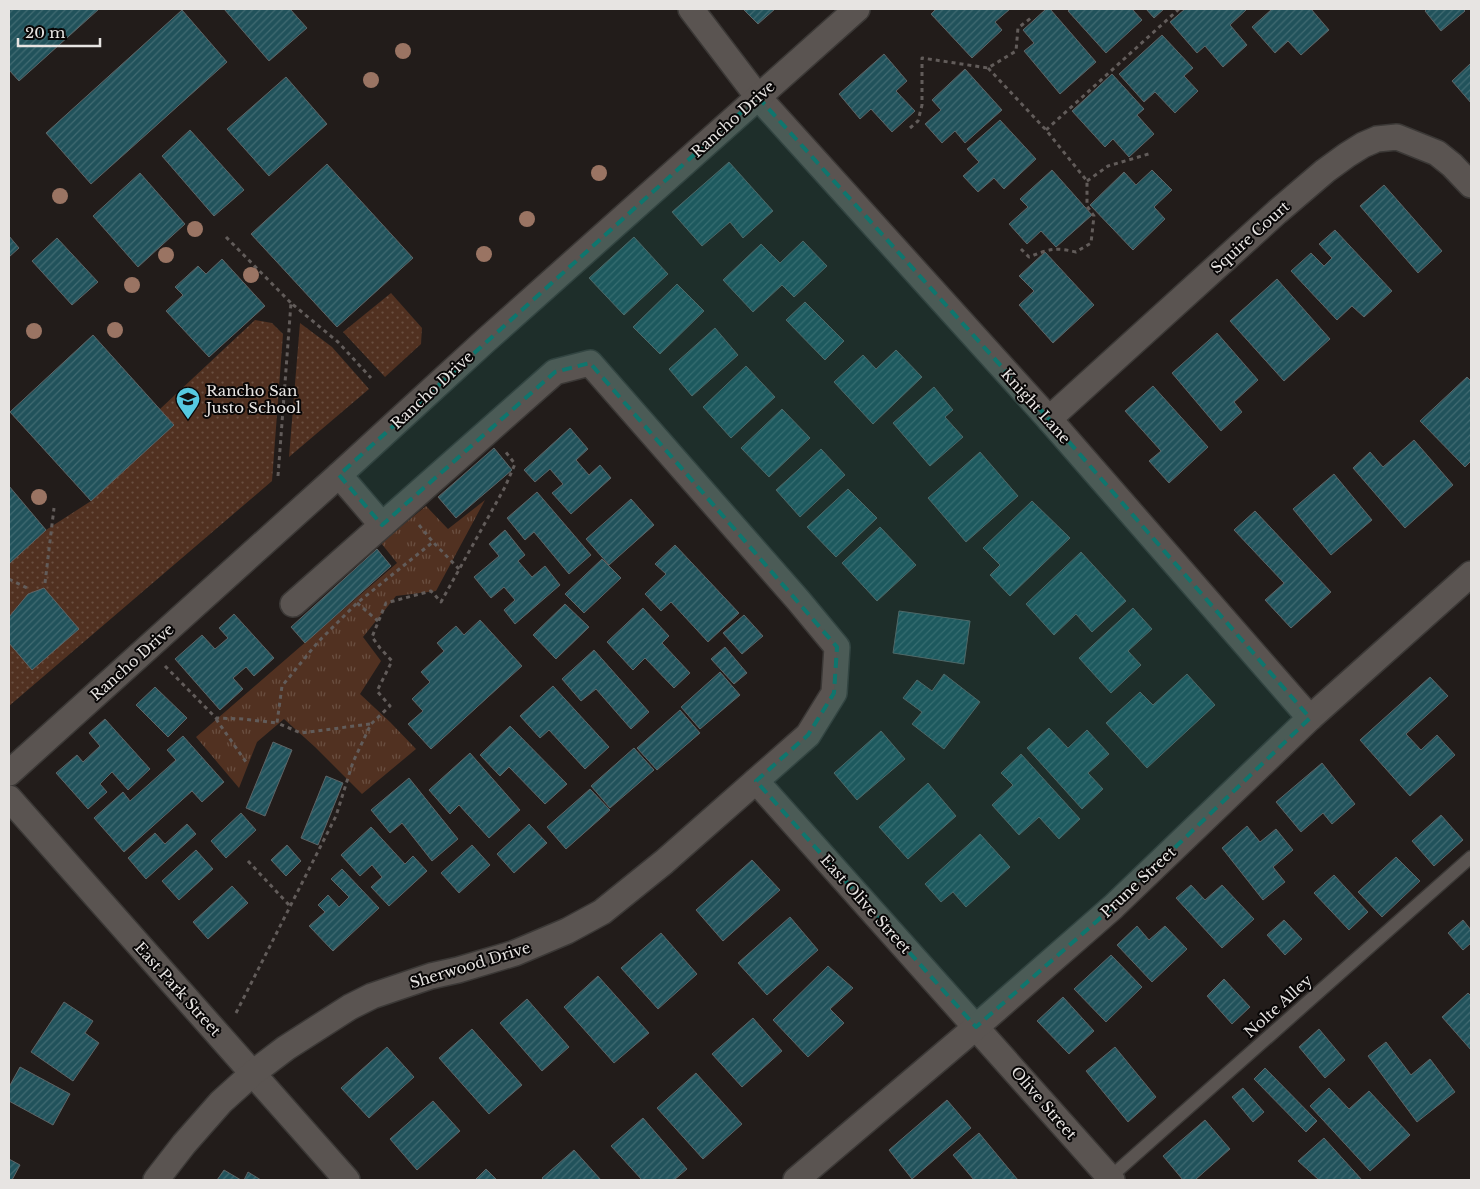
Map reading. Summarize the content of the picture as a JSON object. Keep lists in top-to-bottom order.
{
  "streets": {
    "street": [
      "Rancho Drive",
      "Squire Court",
      "Knight Lane",
      "Prune Street",
      "East Olive Street",
      "Sherwood Drive",
      "East Park Street",
      "Olive Street"
    ],
    "lane": ["Nolte Alley"]
  },
  "crossings": [
    ["Rancho Drive", "Knight Lane"],
    ["Squire Court", "Knight Lane"],
    ["Knight Lane", "Prune Street"],
    ["Prune Street", "East Olive Street"],
    ["Prune Street", "Olive Street"],
    ["East Olive Street", "Sherwood Drive"],
    ["East Olive Street", "Olive Street"],
    ["Sherwood Drive", "East Park Street"],
    ["Nolte Alley", "Olive Street"]
  ],
  "places": {
    "school or university": ["Rancho San Justo School"]
  },
  "scale_bar": "20 m"
}
